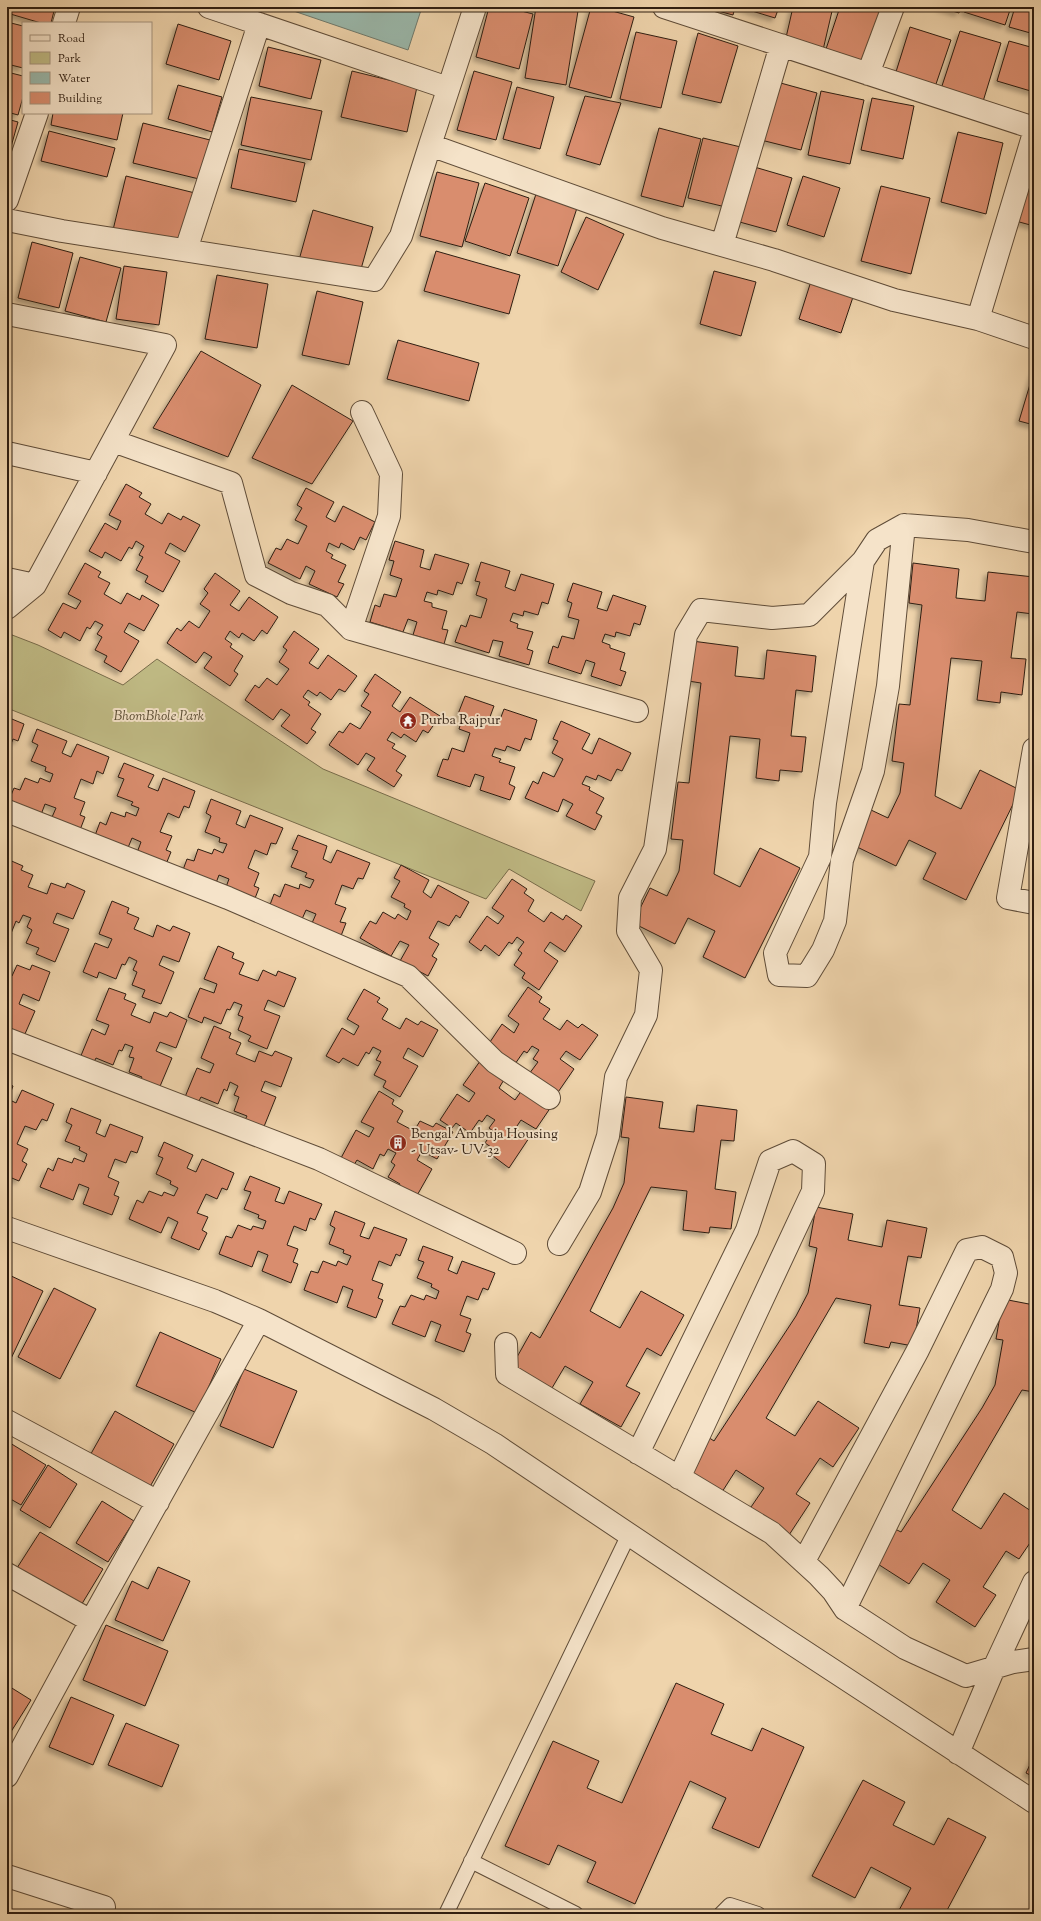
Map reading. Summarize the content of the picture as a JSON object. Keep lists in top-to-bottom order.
{
  "parks": ["BhomBhole Park"],
  "places": {
    "temple": ["Purba Rajpur"],
    "building": ["Bengal Ambuja Housing - Utsav- UV-32"]
  },
  "legend": [
    "Road",
    "Park",
    "Water",
    "Building"
  ]
}
